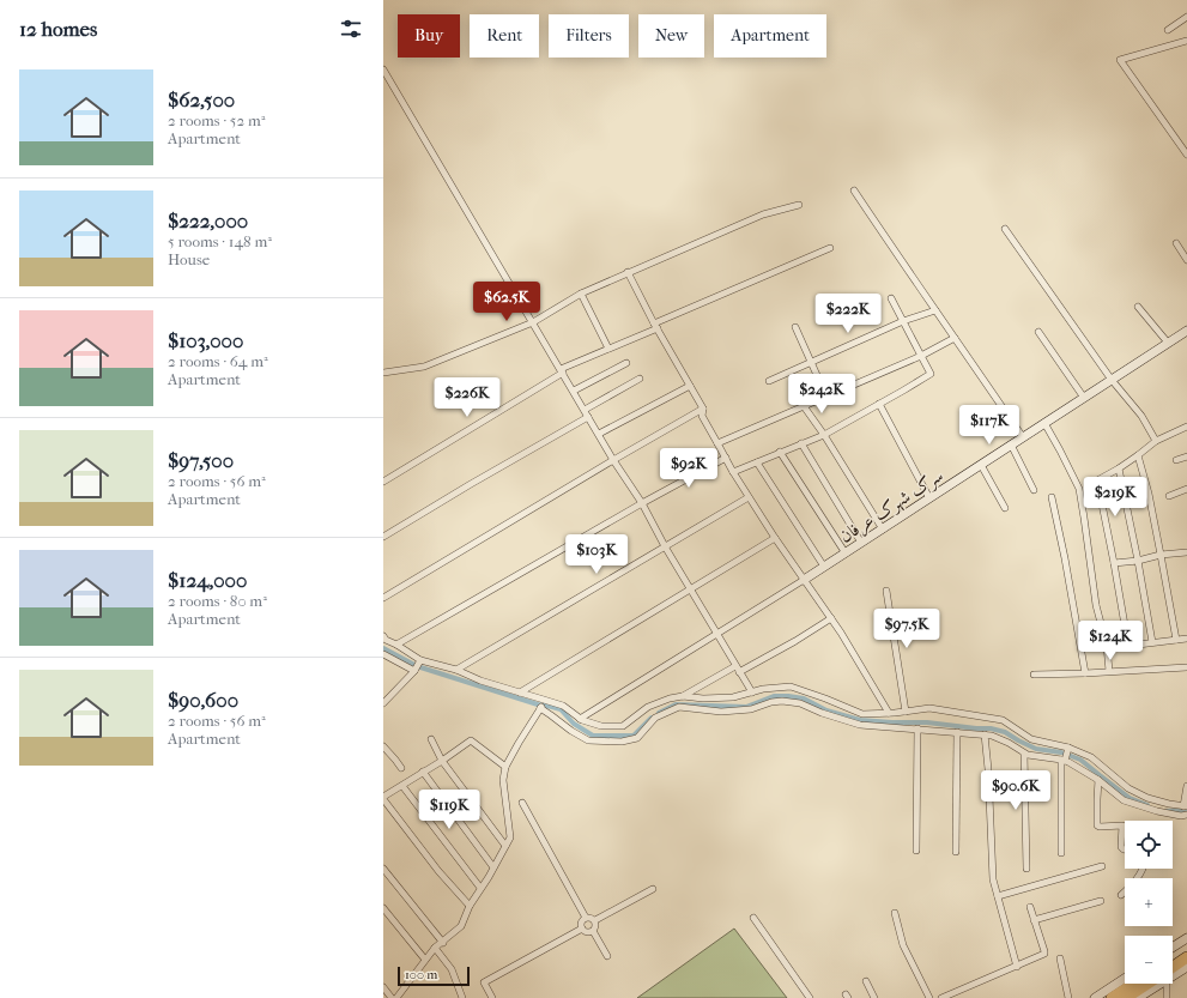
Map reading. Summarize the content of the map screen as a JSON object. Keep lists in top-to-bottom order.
{
  "streets": {
    "street": ["سرک شهرک عرفان"]
  },
  "scale_bar": "100 m",
  "page": {
    "heading": "12 homes",
    "chip": [
      "Buy",
      "Rent",
      "Filters",
      "New",
      "Apartment"
    ],
    "list": [
      {
        "name": "$62,500",
        "note": "2 rooms · 52 m² · Apartment"
      },
      {
        "name": "$222,000",
        "note": "5 rooms · 148 m² · House"
      },
      {
        "name": "$103,000",
        "note": "2 rooms · 64 m² · Apartment"
      },
      {
        "name": "$97,500",
        "note": "2 rooms · 56 m² · Apartment"
      },
      {
        "name": "$124,000",
        "note": "2 rooms · 80 m² · Apartment"
      },
      {
        "name": "$90,600",
        "note": "2 rooms · 56 m² · Apartment"
      }
    ],
    "price": [
      "$62.5K",
      "$222K",
      "$242K",
      "$226K",
      "$117K",
      "$92K",
      "$219K",
      "$103K",
      "$97.5K",
      "$124K",
      "$90.6K",
      "$119K"
    ],
    "map_buttons": ["+", "−"],
    "scale": "100 m"
  }
}
